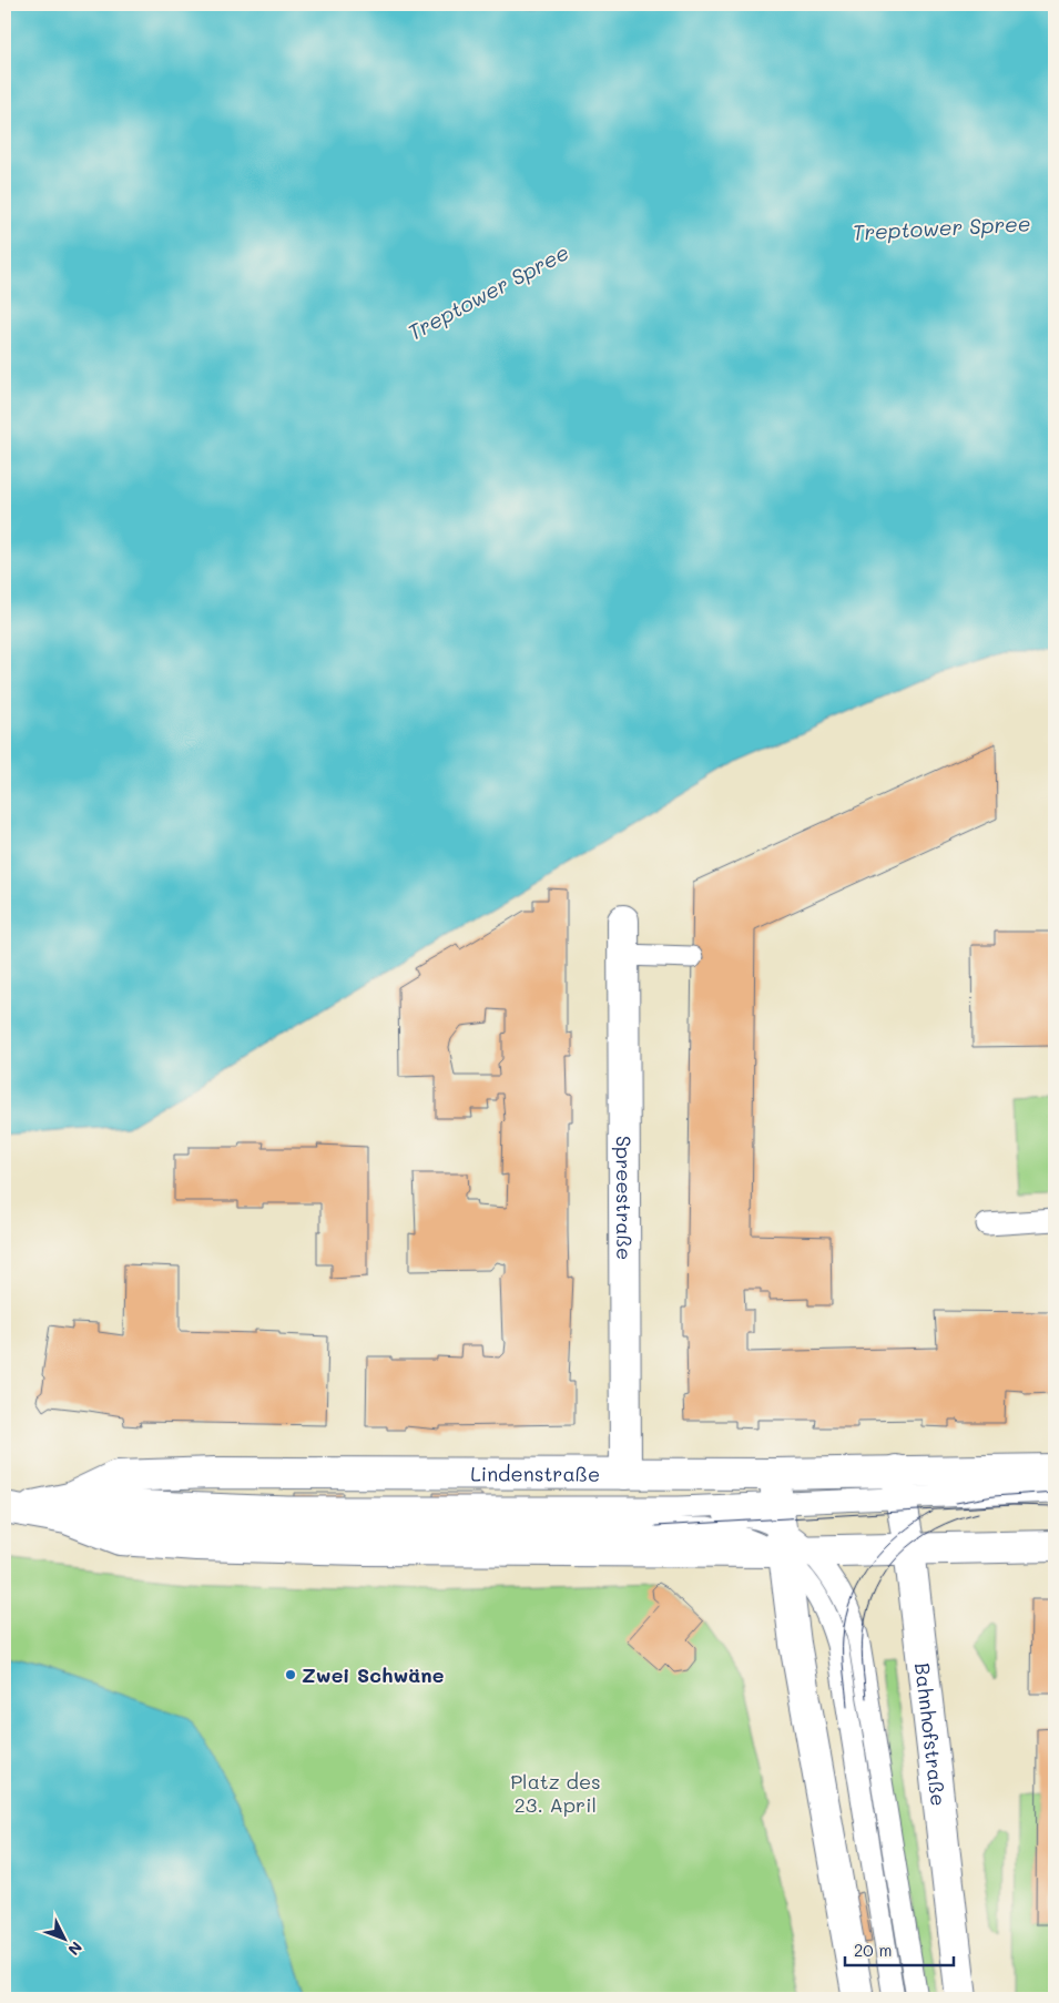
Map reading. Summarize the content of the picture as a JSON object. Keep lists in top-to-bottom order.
{
  "streets": {
    "street": ["Spreestraße", "Lindenstraße", "Bahnhofstraße"]
  },
  "crossings": [
    ["Spreestraße", "Lindenstraße"],
    ["Lindenstraße", "Bahnhofstraße"]
  ],
  "water": ["Treptower Spree"],
  "parks": ["Platz des 23. April"],
  "places": ["Zwei Schwäne"],
  "scale_bar": "20 m",
  "north": "bottom right"
}
